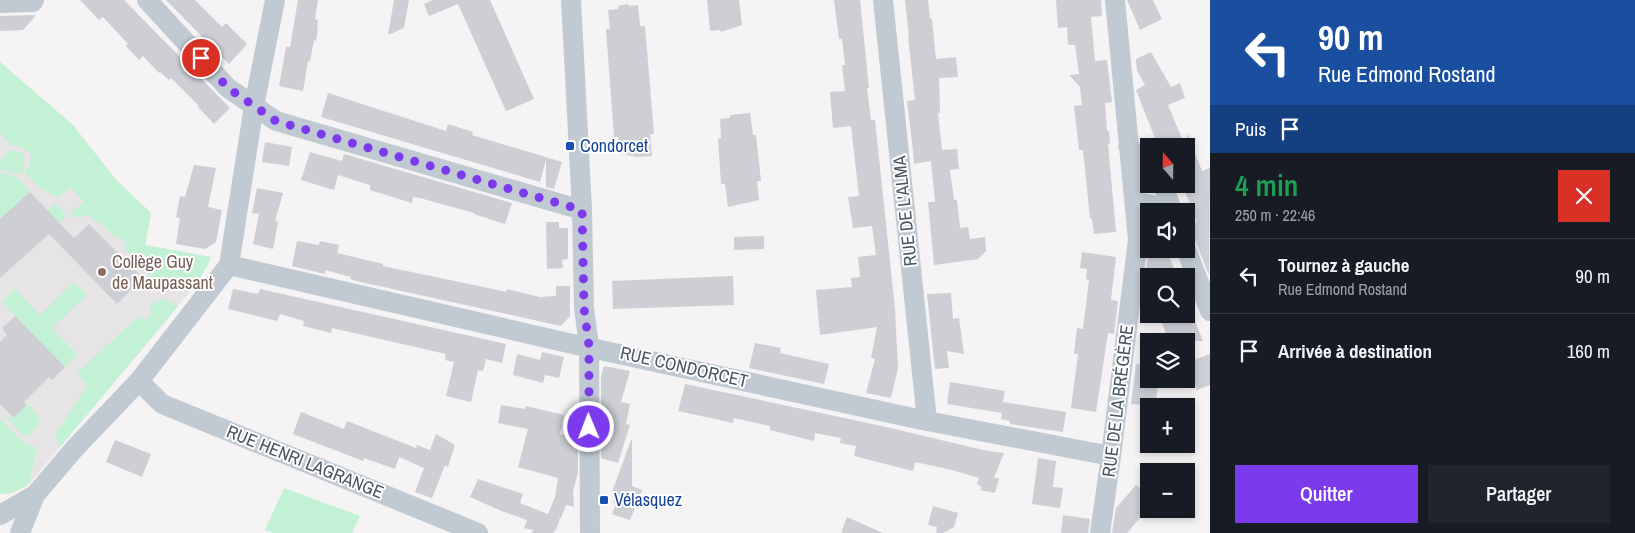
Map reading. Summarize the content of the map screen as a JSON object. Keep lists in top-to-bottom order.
{
  "streets": {
    "street": [
      "RUE DE L'ALMA",
      "RUE CONDORCET",
      "RUE DE LA BRÉGÈRE",
      "RUE HENRI LAGRANGE"
    ]
  },
  "crossings": [
    ["RUE DE L'ALMA", "RUE CONDORCET"],
    ["RUE CONDORCET", "RUE DE LA BRÉGÈRE"]
  ],
  "places": {
    "transit": ["Condorcet", "Vélasquez"],
    "other": ["Collège Guy de Maupassant"]
  },
  "north": "top",
  "page": {
    "turn": ["90 m", "Rue Edmond Rostand"],
    "then": "Puis",
    "map_buttons": ["+", "−"],
    "heading": ["4 min", "250 m · 22:46"],
    "list": [
      {
        "name": "Tournez à gauche",
        "note": "Rue Edmond Rostand",
        "value": "90 m"
      },
      {
        "name": "Arrivée à destination",
        "value": "160 m"
      }
    ],
    "buttons": ["Quitter", "Partager"]
  }
}
